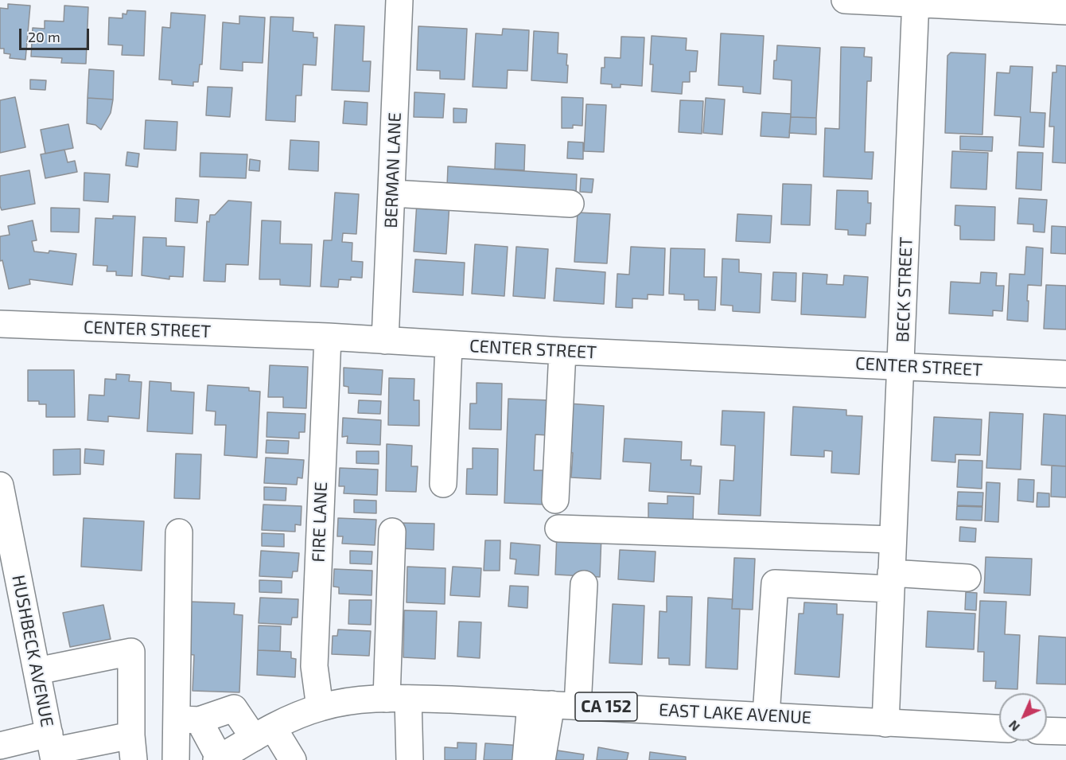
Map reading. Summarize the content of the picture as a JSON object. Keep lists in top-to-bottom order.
{
  "streets": {
    "street": [
      "BERMAN LANE",
      "BECK STREET",
      "CENTER STREET",
      "FIRE LANE",
      "HUSHBECK AVENUE",
      "CA 152",
      "EAST LAKE AVENUE"
    ]
  },
  "crossings": [
    ["BERMAN LANE", "CENTER STREET"],
    ["BECK STREET", "CENTER STREET"],
    ["BECK STREET", "EAST LAKE AVENUE"],
    ["CENTER STREET", "FIRE LANE"],
    ["FIRE LANE", "EAST LAKE AVENUE"]
  ],
  "scale_bar": "20 m",
  "north": "bottom left"
}
